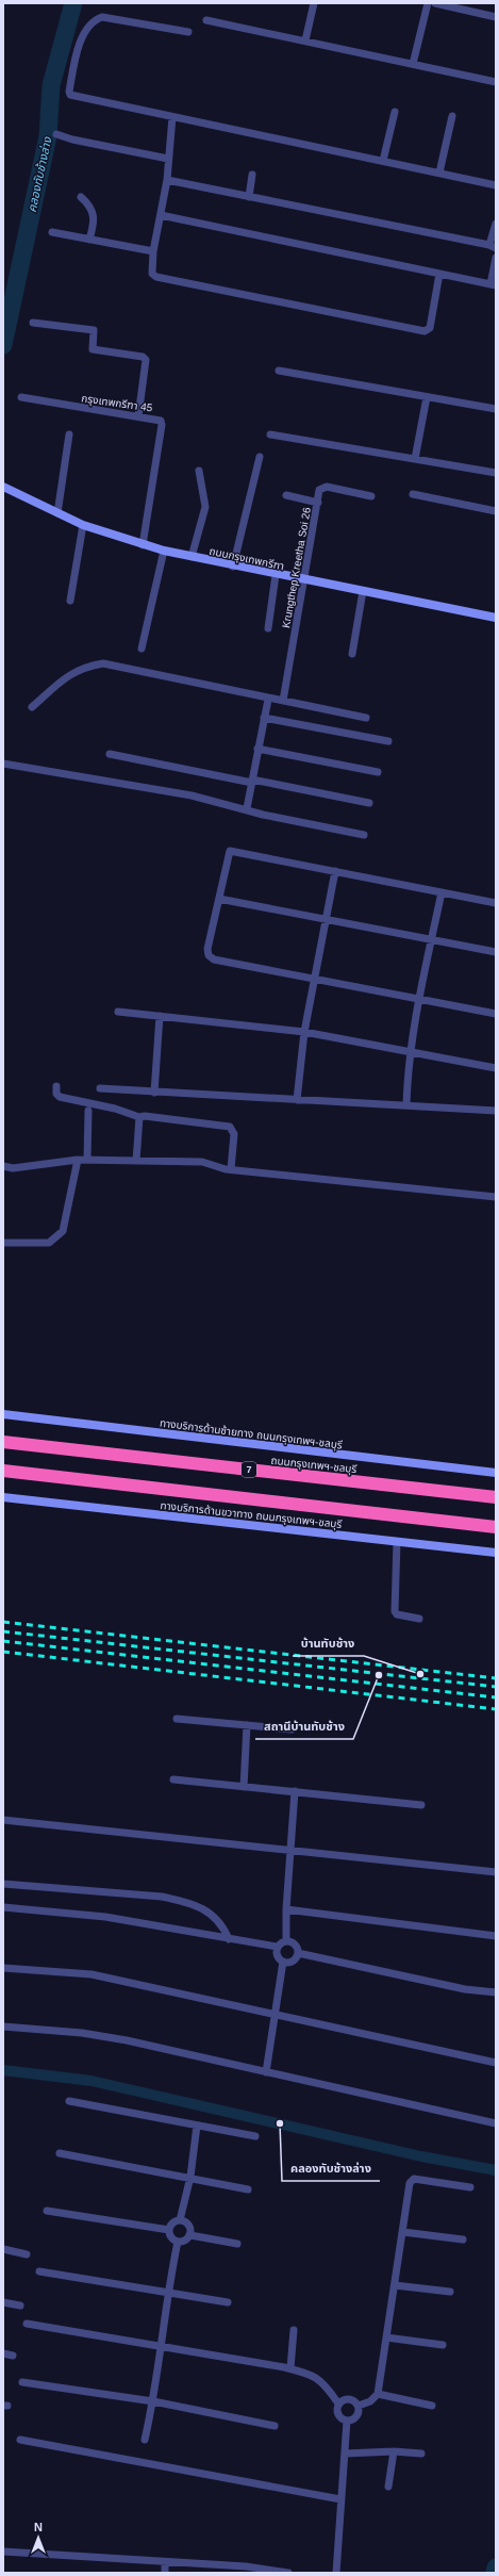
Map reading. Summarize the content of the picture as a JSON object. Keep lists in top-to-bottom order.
{
  "streets": {
    "highway": ["ถนนกรุงเทพฯ-ชลบุรี", "7"],
    "main road": ["ถนนกรุงเทพกรีฑา", "ทางบริการด้านซ้ายทาง ถนนกรุงเทพฯ-ชลบุรี", "ทางบริการด้านขวาทาง ถนนกรุงเทพฯ-ชลบุรี"],
    "street": ["กรุงเทพกรีฑา 45", "Krungthep Kreetha Soi 26"]
  },
  "crossings": [
    ["กรุงเทพกรีฑา 45", "ถนนกรุงเทพกรีฑา"],
    ["ถนนกรุงเทพกรีฑา", "Krungthep Kreetha Soi 26"]
  ],
  "water": ["คลองทับช้างล่าง"],
  "places": ["บ้านทับช้าง", "สถานีบ้านทับช้าง", "คลองทับช้างล่าง"],
  "north": "top"
}
